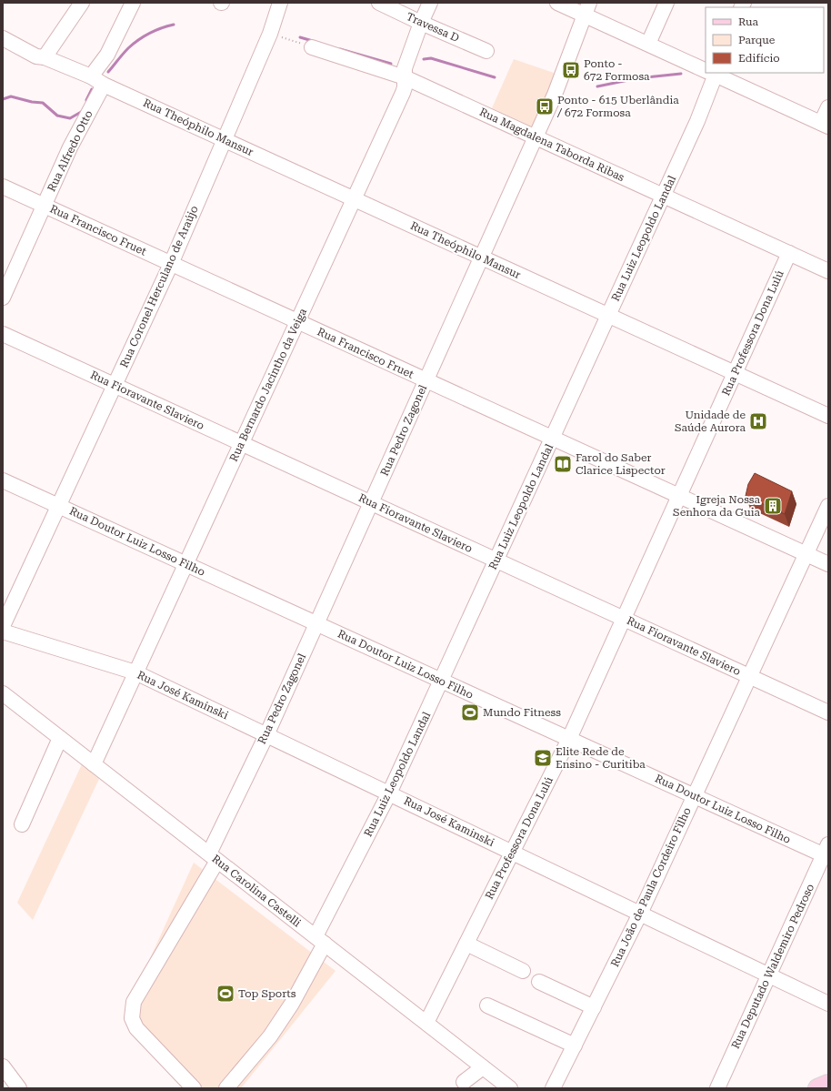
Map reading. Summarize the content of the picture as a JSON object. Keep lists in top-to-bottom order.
{
  "streets": {
    "street": [
      "Travessa D",
      "Rua Theóphilo Mansur",
      "Rua Magdalena Taborda Ribas",
      "Rua Alfredo Otto",
      "Rua Francisco Fruet",
      "Rua Luiz Leopoldo Landal",
      "Rua Coronel Herculano de Araújo",
      "Rua Professora Dona Lulú",
      "Rua Bernardo Jacintho da Veiga",
      "Rua Fioravante Slaviero",
      "Rua Pedro Zagonel",
      "Rua Doutor Luiz Losso Filho",
      "Rua José Kaminski",
      "Rua João de Paula Cordeiro Filho",
      "Rua Carolina Castelli",
      "Rua Deputado Waldemiro Pedroso"
    ]
  },
  "crossings": [
    ["Travessa D", "Rua Bernardo Jacintho da Veiga"],
    ["Rua Theóphilo Mansur", "Rua Alfredo Otto"],
    ["Rua Theóphilo Mansur", "Rua Luiz Leopoldo Landal"],
    ["Rua Theóphilo Mansur", "Rua Coronel Herculano de Araújo"],
    ["Rua Theóphilo Mansur", "Rua Professora Dona Lulú"],
    ["Rua Theóphilo Mansur", "Rua Bernardo Jacintho da Veiga"],
    ["Rua Theóphilo Mansur", "Rua Pedro Zagonel"],
    ["Rua Magdalena Taborda Ribas", "Rua Luiz Leopoldo Landal"],
    ["Rua Magdalena Taborda Ribas", "Rua Professora Dona Lulú"],
    ["Rua Magdalena Taborda Ribas", "Rua Bernardo Jacintho da Veiga"],
    ["Rua Magdalena Taborda Ribas", "Rua Pedro Zagonel"],
    ["Rua Alfredo Otto", "Rua Francisco Fruet"],
    ["Rua Francisco Fruet", "Rua Luiz Leopoldo Landal"],
    ["Rua Francisco Fruet", "Rua Coronel Herculano de Araújo"],
    ["Rua Francisco Fruet", "Rua Professora Dona Lulú"],
    ["Rua Francisco Fruet", "Rua Bernardo Jacintho da Veiga"],
    ["Rua Francisco Fruet", "Rua Pedro Zagonel"],
    ["Rua Francisco Fruet", "Rua João de Paula Cordeiro Filho"],
    ["Rua Luiz Leopoldo Landal", "Rua Fioravante Slaviero"],
    ["Rua Luiz Leopoldo Landal", "Rua Doutor Luiz Losso Filho"],
    ["Rua Luiz Leopoldo Landal", "Rua José Kaminski"],
    ["Rua Luiz Leopoldo Landal", "Rua Carolina Castelli"],
    ["Rua Coronel Herculano de Araújo", "Rua Fioravante Slaviero"],
    ["Rua Coronel Herculano de Araújo", "Rua Doutor Luiz Losso Filho"],
    ["Rua Professora Dona Lulú", "Rua Fioravante Slaviero"],
    ["Rua Professora Dona Lulú", "Rua Doutor Luiz Losso Filho"],
    ["Rua Professora Dona Lulú", "Rua José Kaminski"],
    ["Rua Professora Dona Lulú", "Rua Carolina Castelli"],
    ["Rua Bernardo Jacintho da Veiga", "Rua Fioravante Slaviero"],
    ["Rua Bernardo Jacintho da Veiga", "Rua Doutor Luiz Losso Filho"],
    ["Rua Bernardo Jacintho da Veiga", "Rua José Kaminski"],
    ["Rua Bernardo Jacintho da Veiga", "Rua Carolina Castelli"],
    ["Rua Fioravante Slaviero", "Rua Pedro Zagonel"],
    ["Rua Fioravante Slaviero", "Rua João de Paula Cordeiro Filho"],
    ["Rua Pedro Zagonel", "Rua Doutor Luiz Losso Filho"],
    ["Rua Pedro Zagonel", "Rua José Kaminski"],
    ["Rua Pedro Zagonel", "Rua Carolina Castelli"],
    ["Rua Doutor Luiz Losso Filho", "Rua João de Paula Cordeiro Filho"],
    ["Rua Doutor Luiz Losso Filho", "Rua Deputado Waldemiro Pedroso"],
    ["Rua José Kaminski", "Rua João de Paula Cordeiro Filho"],
    ["Rua José Kaminski", "Rua Deputado Waldemiro Pedroso"]
  ],
  "places": {
    "bus stop": ["Ponto - 672 Formosa", "Ponto - 615 Uberlândia / 672 Formosa"],
    "hospital": ["Unidade de Saúde Aurora"],
    "library": ["Farol do Saber Clarice Lispector"],
    "building": ["Igreja Nossa Senhora da Guia"],
    "sports": ["Mundo Fitness", "Top Sports"],
    "school or university": ["Elite Rede de Ensino - Curitiba"]
  },
  "legend": ["Rua", "Parque", "Edifício"]
}
